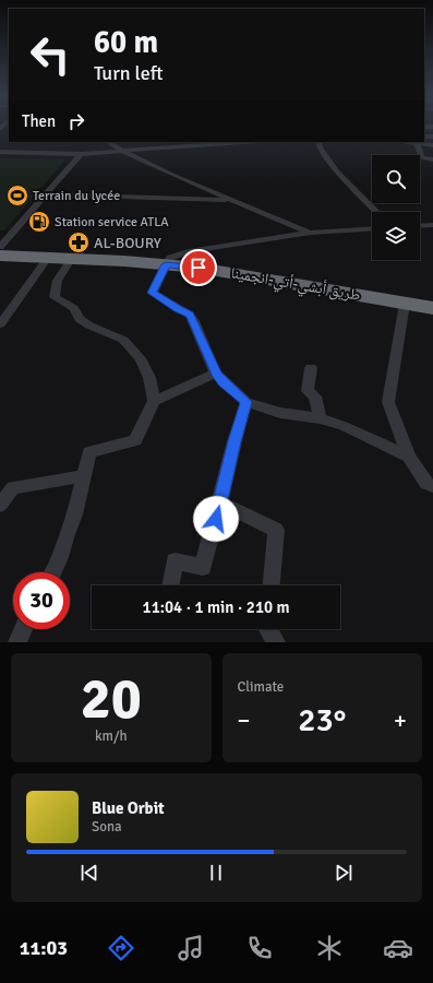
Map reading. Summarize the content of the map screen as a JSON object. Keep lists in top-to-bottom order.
{
  "streets": {
    "highway": ["طريق أبشي-أتي-انجمينا"]
  },
  "places": {
    "sports": ["Terrain du lycée"],
    "fuel station": ["Station service ATLA"],
    "pharmacy": ["AL-BOURY"]
  },
  "page": {
    "turn": ["60 m", "Turn left"],
    "then": "Then",
    "limit": "30",
    "trip": "11:04 · 1 min · 210 m",
    "tile": [
      ["20", "km/h"],
      "Climate"
    ],
    "heat": ["−", "23°", "+"],
    "song": ["Blue Orbit", "Sona"],
    "tabs": "11:03"
  }
}
